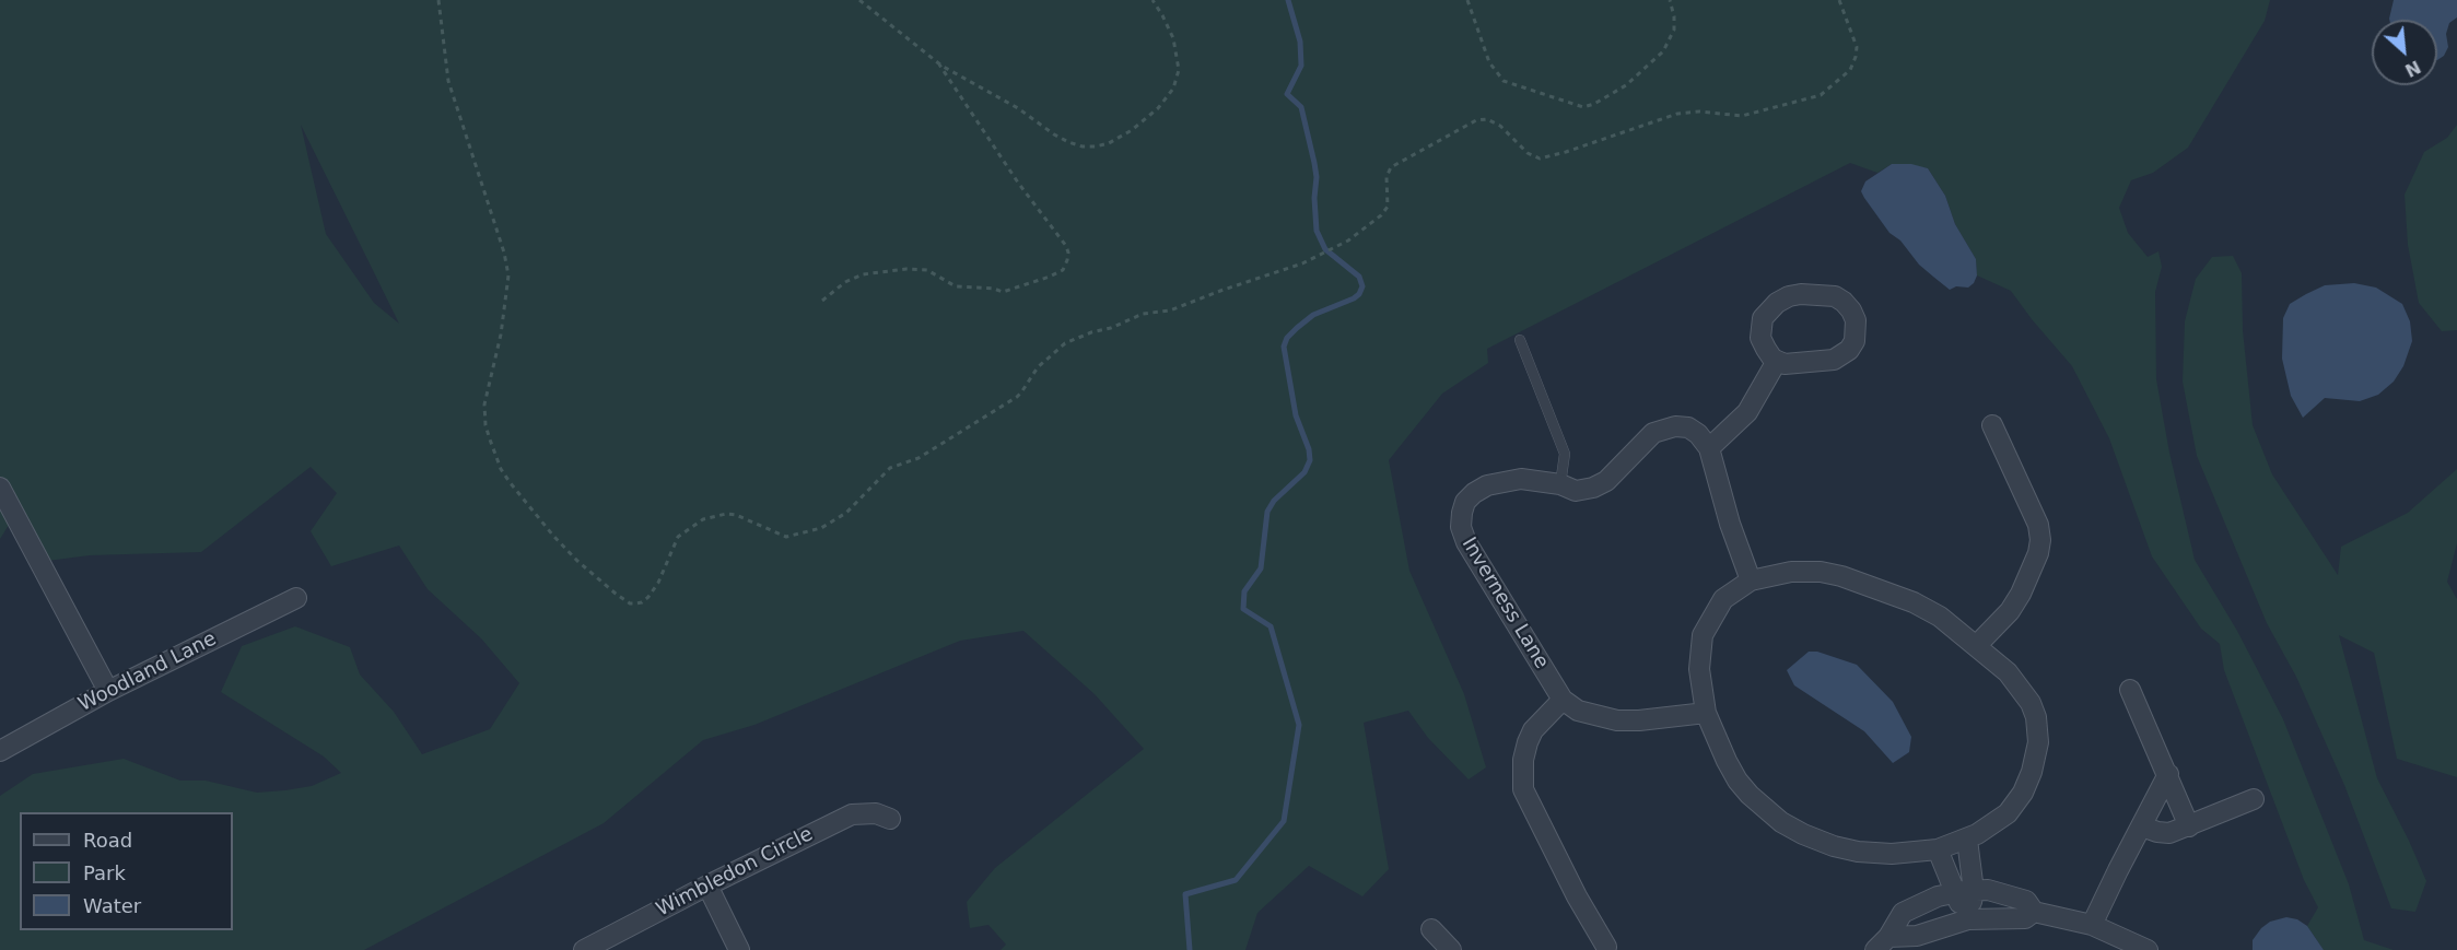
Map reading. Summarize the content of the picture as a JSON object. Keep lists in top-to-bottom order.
{
  "streets": {
    "street": ["Inverness Lane", "Woodland Lane", "Wimbledon Circle"]
  },
  "legend": ["Road", "Park", "Water"],
  "north": "bottom right"
}
